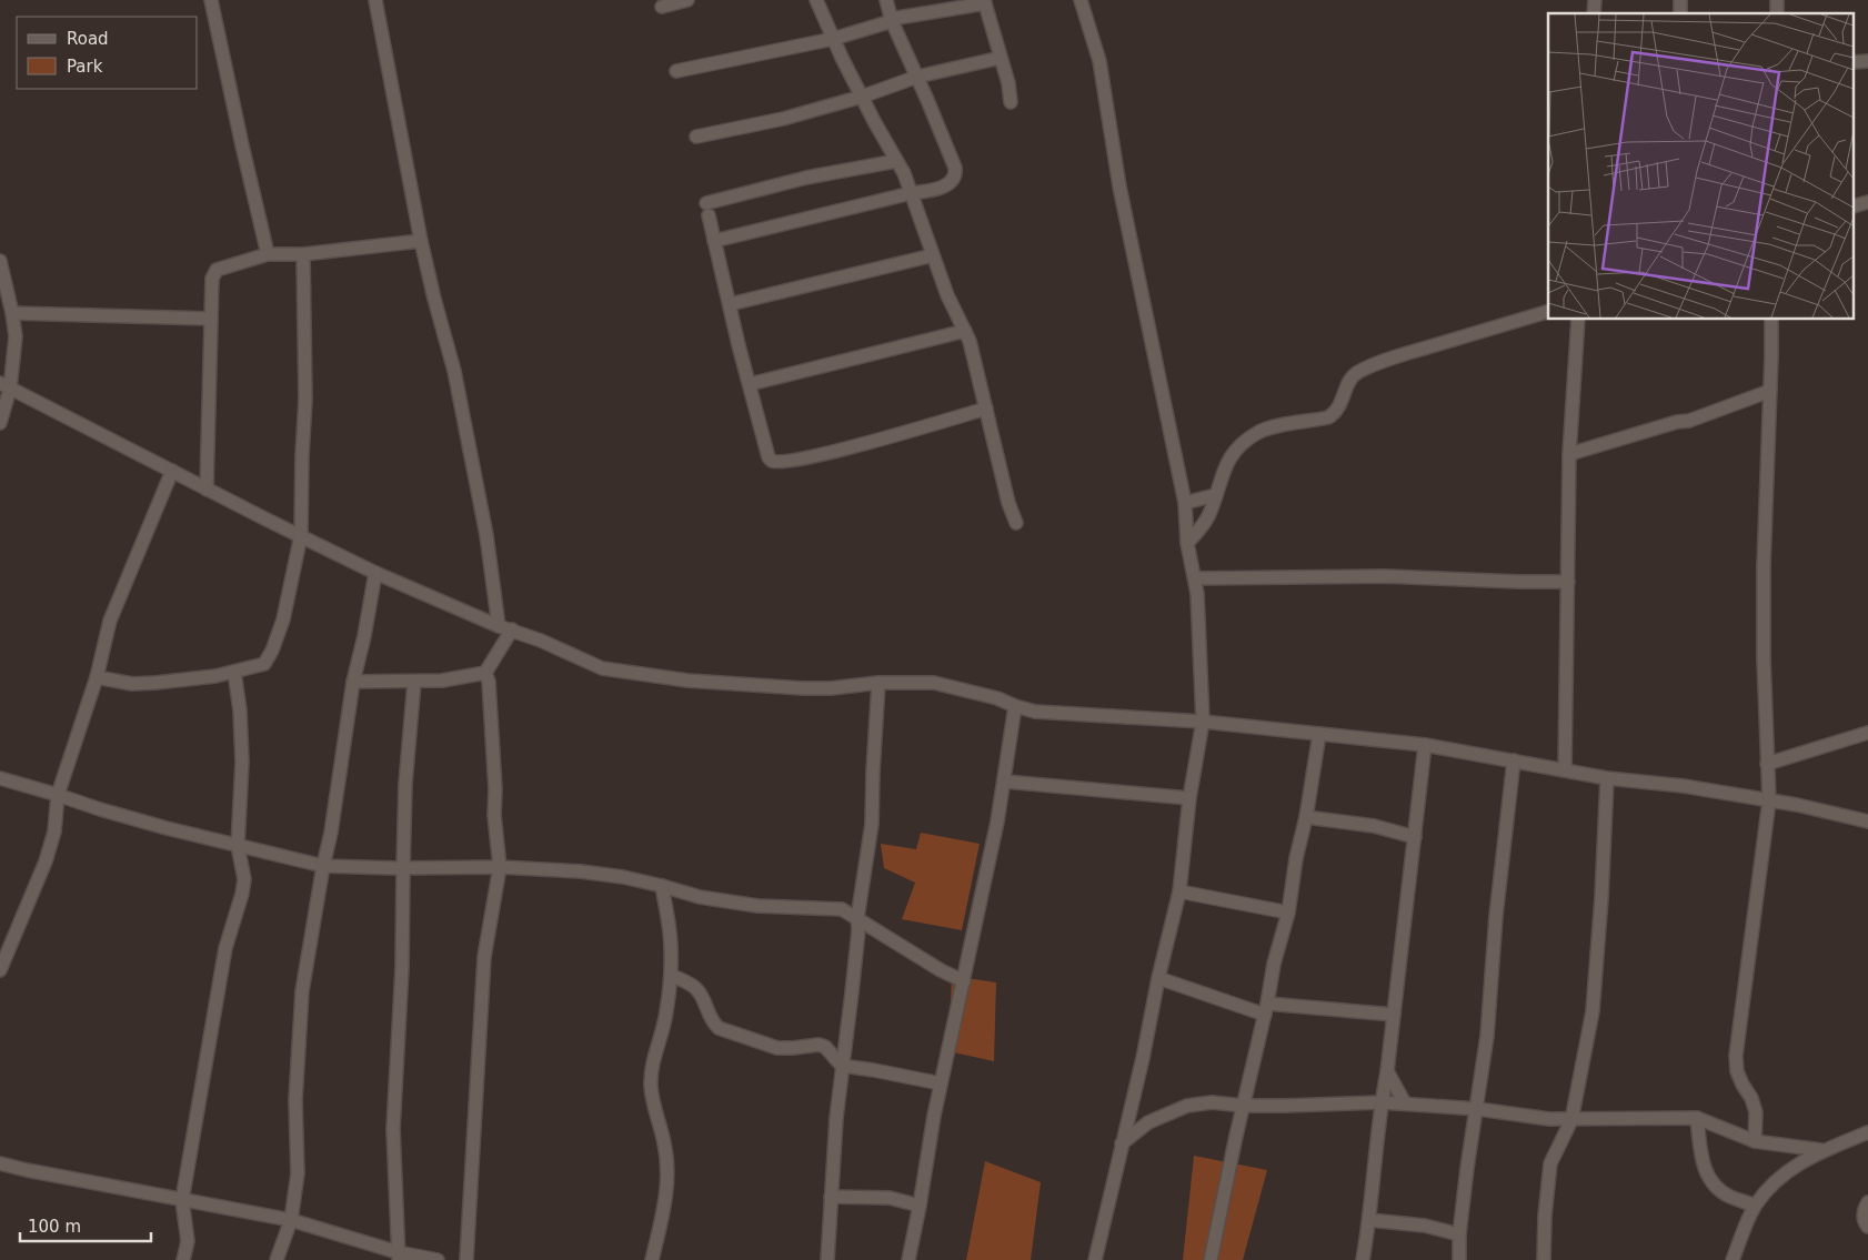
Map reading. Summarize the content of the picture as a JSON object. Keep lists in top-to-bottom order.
{
  "legend": ["Road", "Park"],
  "scale_bar": "100 m"
}
